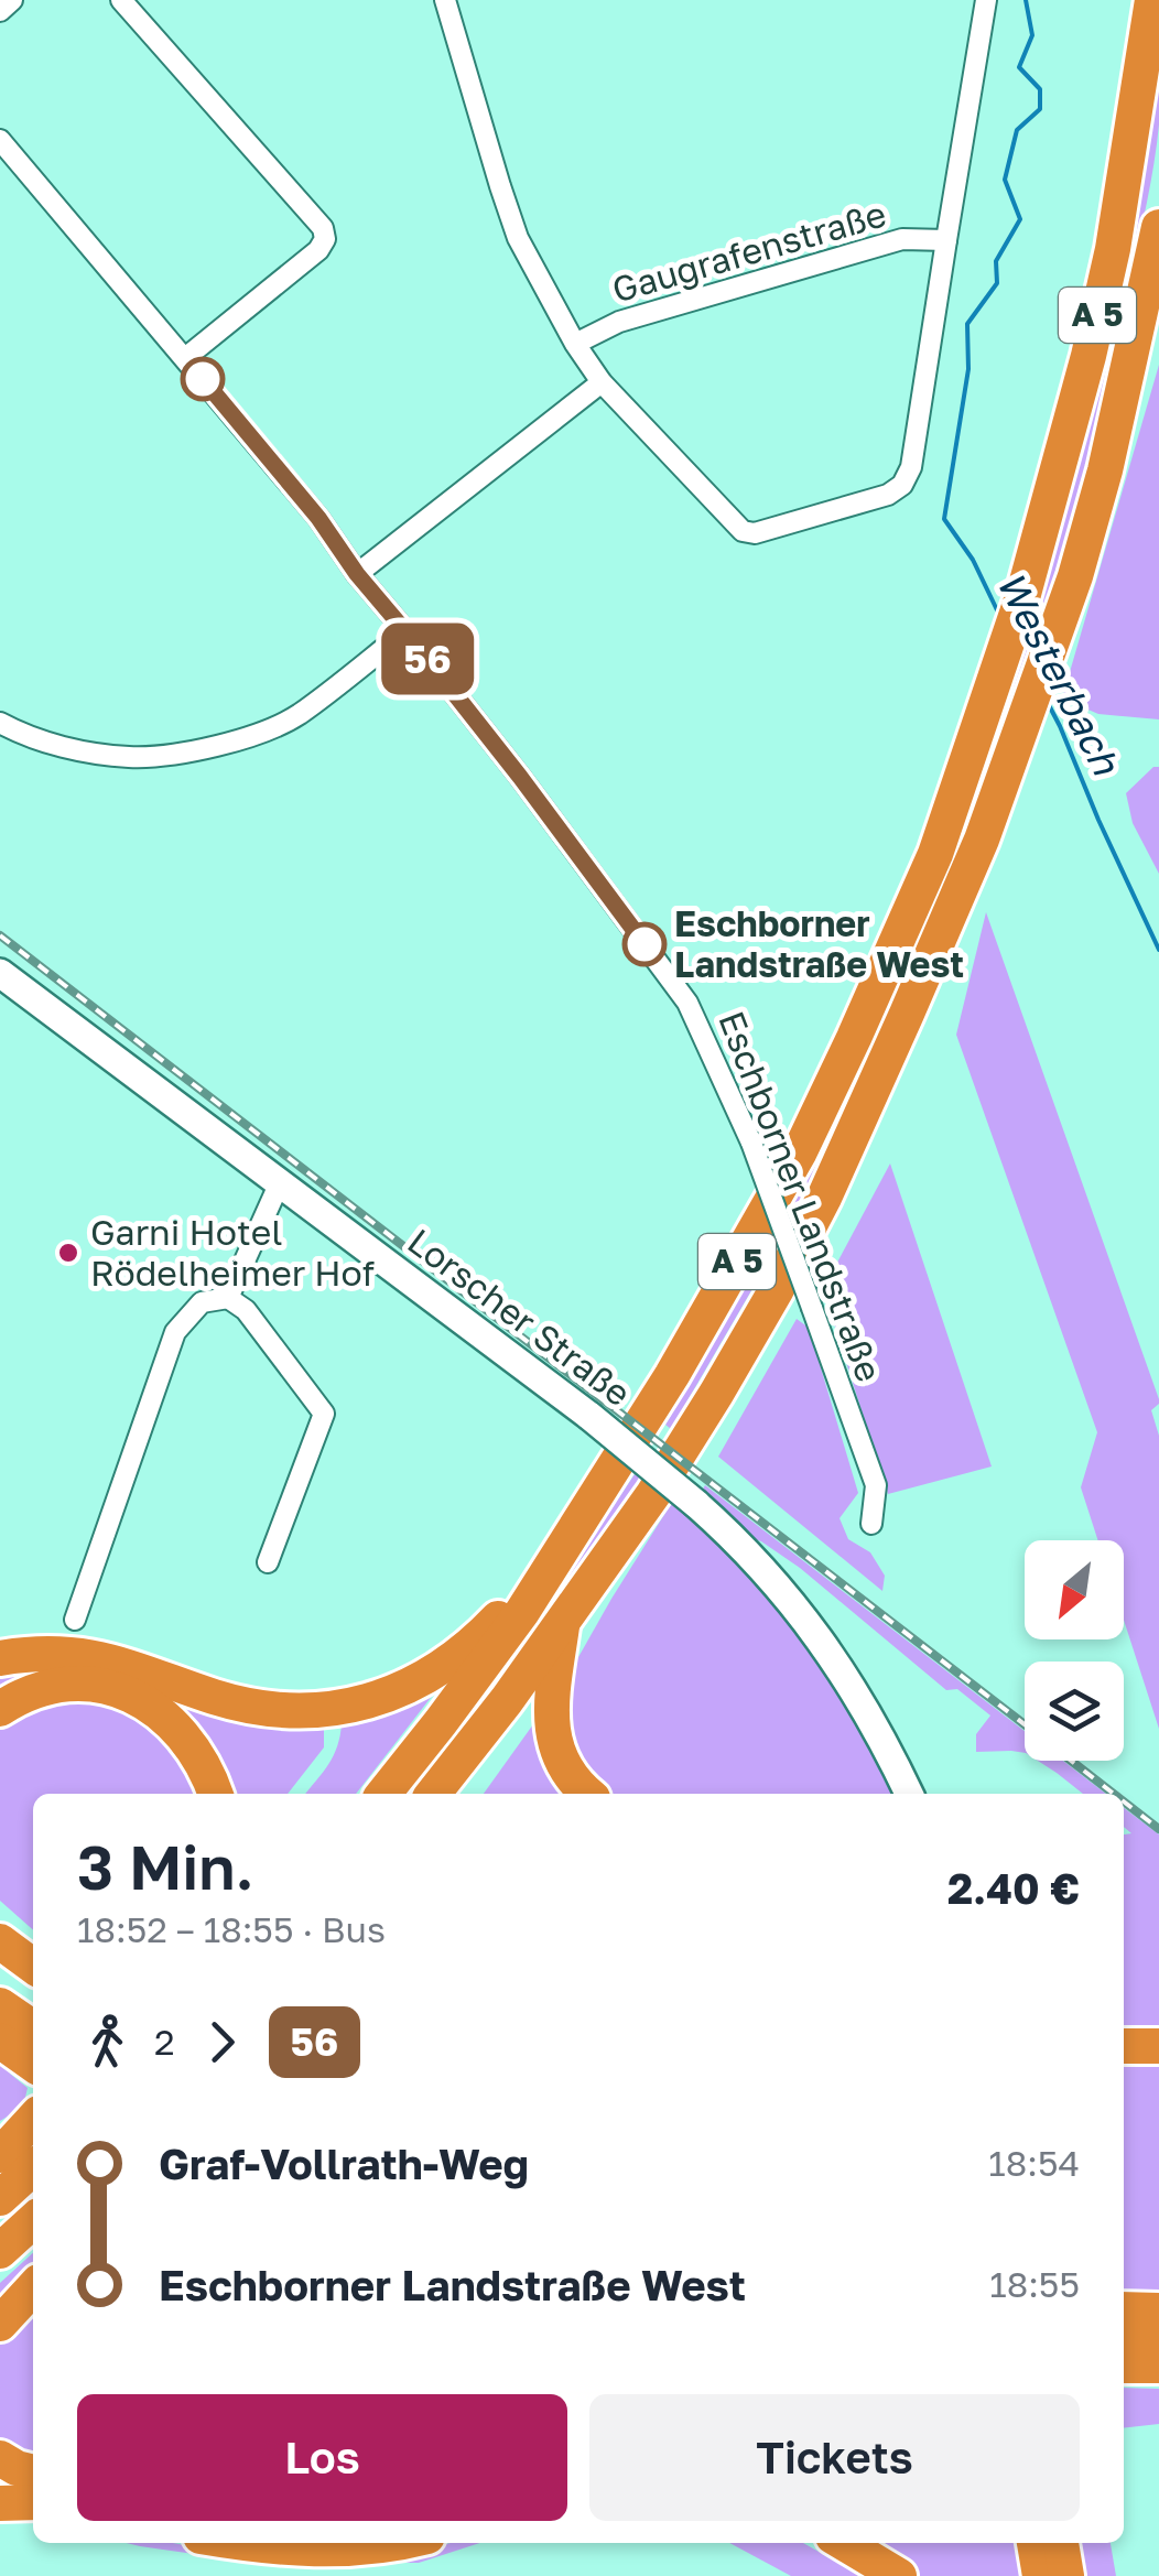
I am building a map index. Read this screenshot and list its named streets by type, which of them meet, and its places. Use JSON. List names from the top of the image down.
{
  "streets": {
    "highway": ["A 5"],
    "main road": ["Lorscher Straße"],
    "street": ["Gaugrafenstraße", "Eschborner Landstraße"]
  },
  "water": ["Westerbach"],
  "places": ["Eschborner Landstraße West", "Garni Hotel Rödelheimer Hof"],
  "lines": ["bus line 56"],
  "north": "bottom left",
  "page": {
    "on_map": "56",
    "heading": ["3 Min.", "18:52 – 18:55 · Bus", "2.40 €"],
    "legs": ["2", "56"],
    "list": [
      {
        "name": "Graf-Vollrath-Weg",
        "value": "18:54"
      },
      {
        "name": "Eschborner Landstraße West",
        "value": "18:55"
      }
    ],
    "buttons": ["Los", "Tickets"]
  }
}
